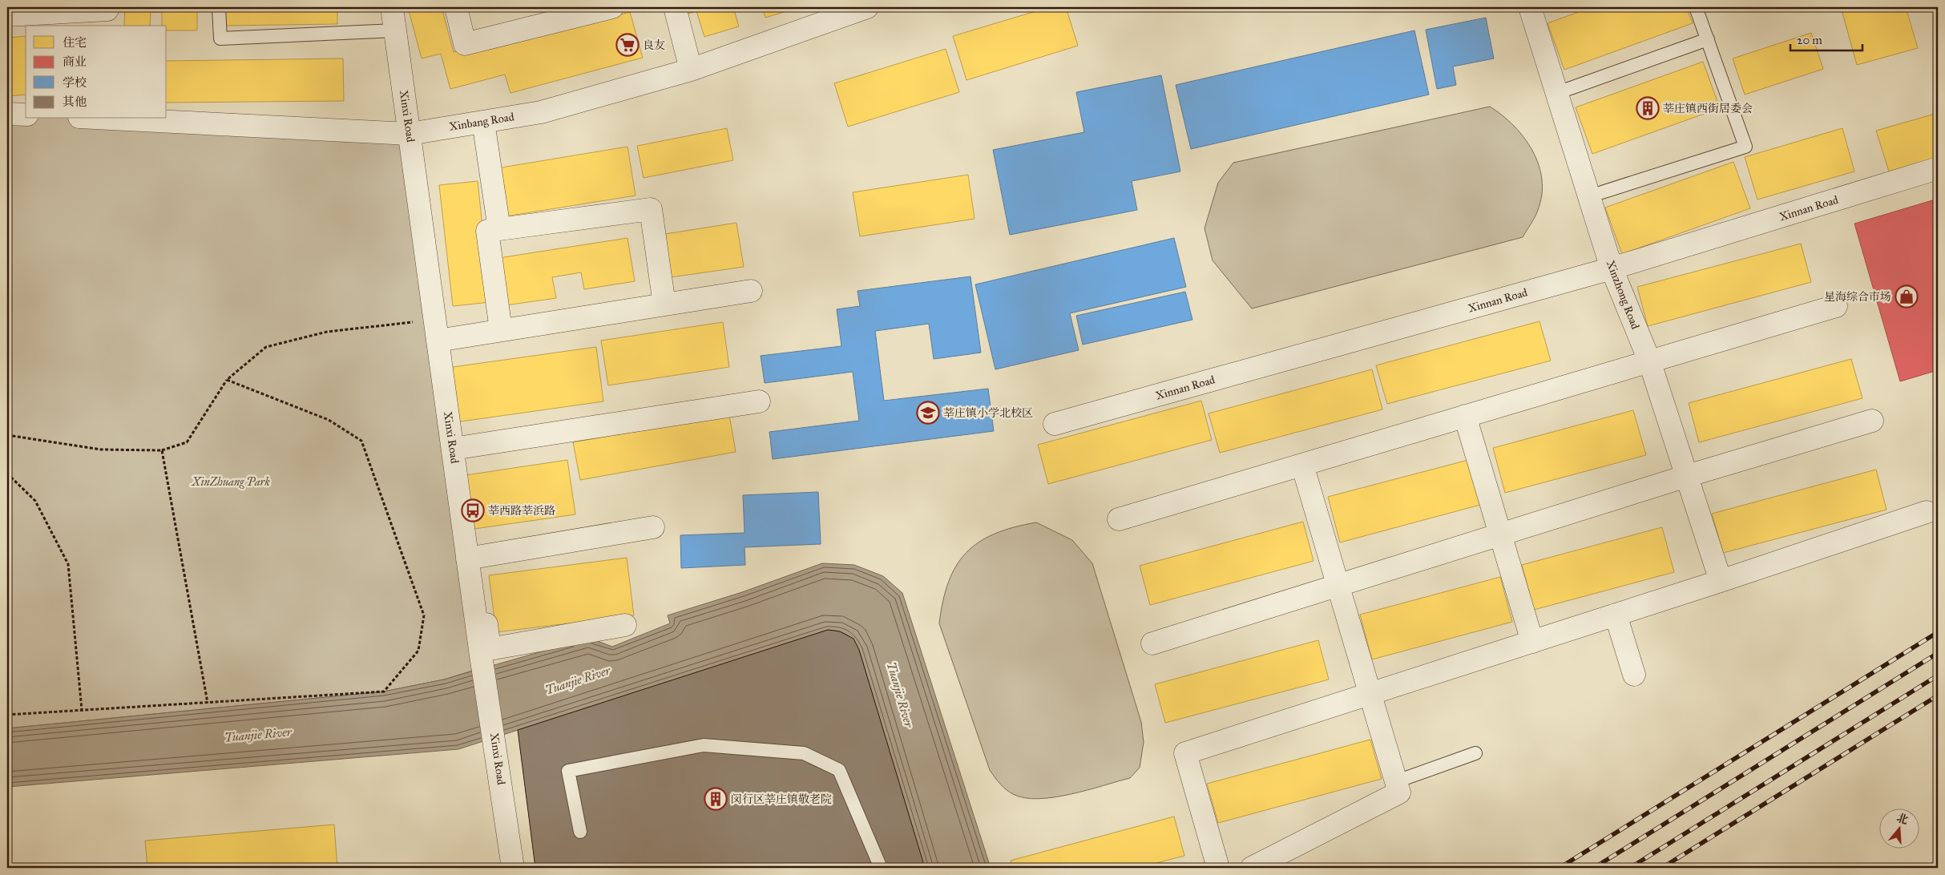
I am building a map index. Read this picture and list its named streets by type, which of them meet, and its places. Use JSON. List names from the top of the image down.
{
  "streets": {
    "street": [
      "Xinxi Road",
      "Xinbang Road",
      "Xinnan Road",
      "Xinzhong Road"
    ]
  },
  "crossings": [
    ["Xinxi Road", "Xinbang Road"],
    ["Xinnan Road", "Xinzhong Road"]
  ],
  "water": ["Tuanjie River"],
  "parks": ["XinZhuang Park"],
  "places": {
    "supermarket": ["良友"],
    "building": ["莘庄镇西街居委会", "闵行区莘庄镇敬老院"],
    "shop": ["星海综合市场"],
    "school or university": ["莘庄镇小学北校区"],
    "bus stop": ["莘西路莘浜路"]
  },
  "legend": [
    "住宅",
    "商业",
    "学校",
    "其他"
  ],
  "scale_bar": "20 m",
  "north": "top"
}
